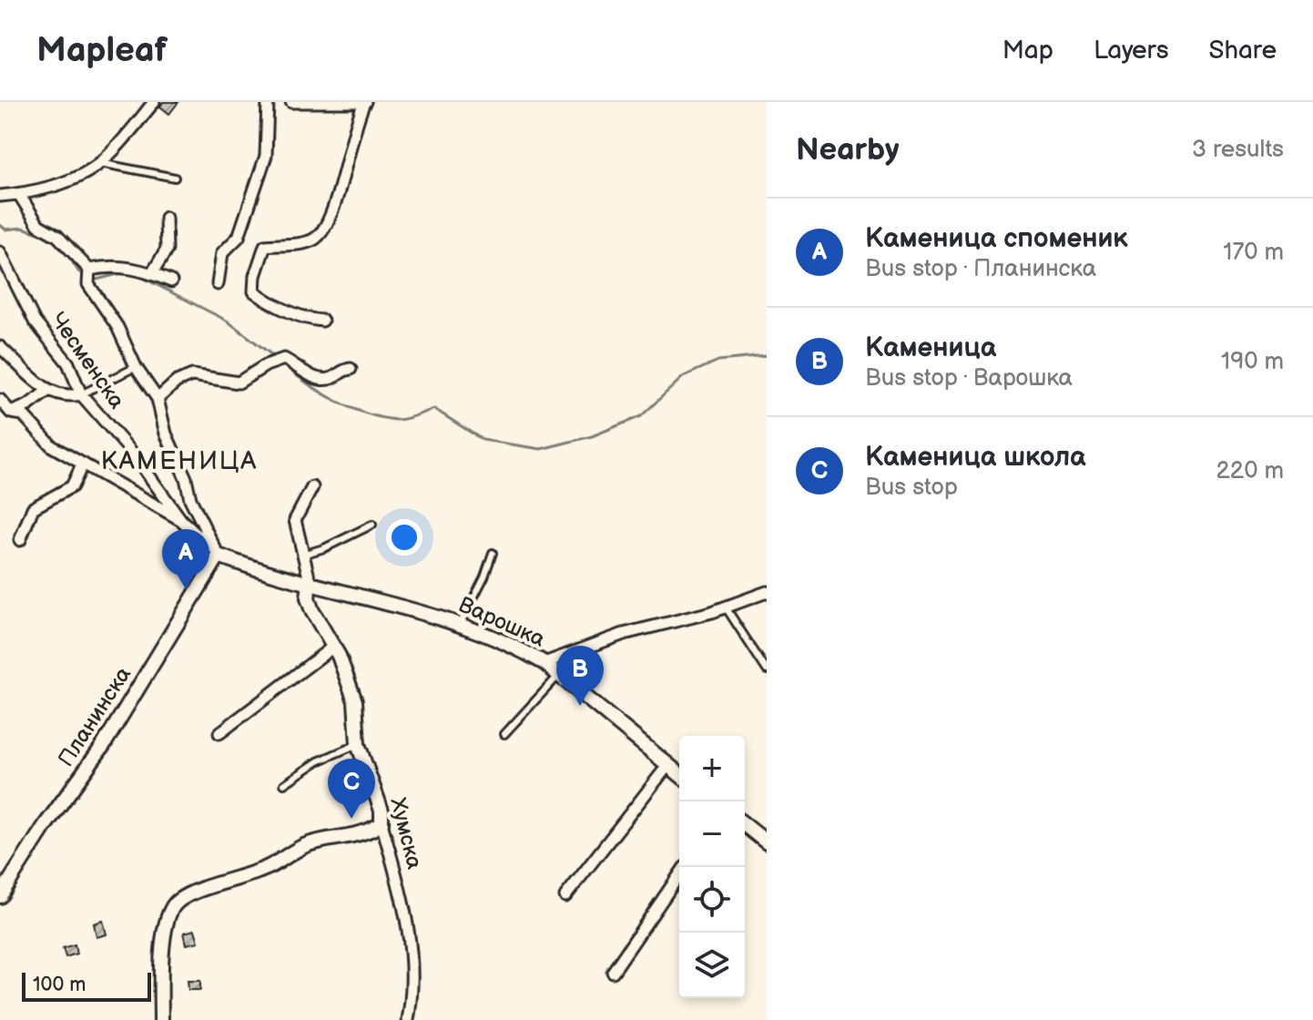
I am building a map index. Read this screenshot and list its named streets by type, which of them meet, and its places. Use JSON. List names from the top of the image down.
{
  "streets": {
    "street": [
      "Чесменска",
      "Варошка",
      "Планинска",
      "Хумска"
    ]
  },
  "crossings": [
    ["Варошка", "Планинска"],
    ["Варошка", "Хумска"]
  ],
  "districts": ["КАМЕНИЦА"],
  "scale_bar": "100 m",
  "page": {
    "header": "Mapleaf",
    "nav": ["Map", "Layers", "Share"],
    "heading": ["Nearby", "3 results"],
    "list": [
      {
        "mark": "A",
        "name": "Каменица споменик",
        "note": "Bus stop · Планинска",
        "value": "170 m"
      },
      {
        "mark": "B",
        "name": "Каменица",
        "note": "Bus stop · Варошка",
        "value": "190 m"
      },
      {
        "mark": "C",
        "name": "Каменица школа",
        "note": "Bus stop",
        "value": "220 m"
      }
    ],
    "pins": ["A", "B", "C"],
    "map_buttons": ["+", "−"],
    "scale": "100 m"
  }
}
